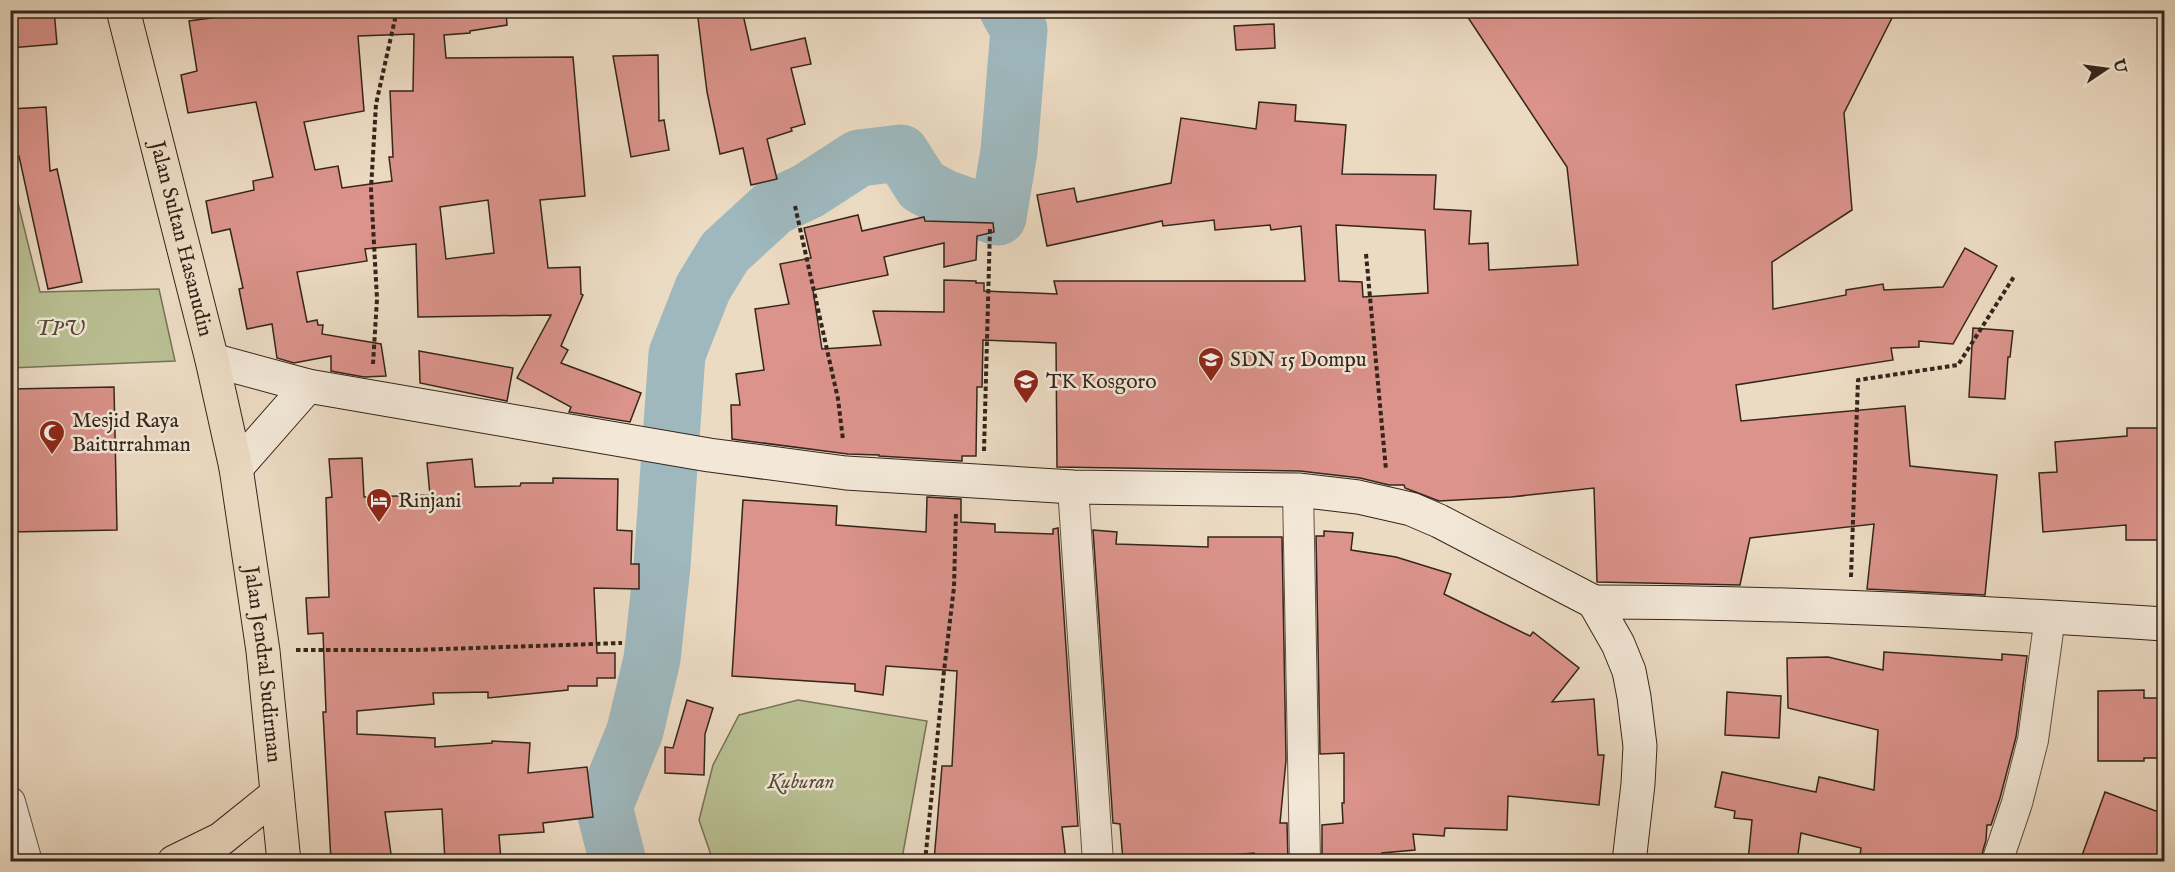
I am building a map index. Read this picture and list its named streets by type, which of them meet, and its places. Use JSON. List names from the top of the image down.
{
  "streets": {
    "main road": ["Jalan Sultan Hasanudin", "Jalan Jendral Sudirman"]
  },
  "crossings": [
    ["Jalan Sultan Hasanudin", "Jalan Jendral Sudirman"]
  ],
  "parks": ["TPU", "Kuburan"],
  "places": {
    "school or university": ["SDN 15 Dompu", "TK Kosgoro"],
    "mosque": ["Mesjid Raya Baiturrahman"],
    "hotel": ["Rinjani"]
  },
  "north": "right"
}
